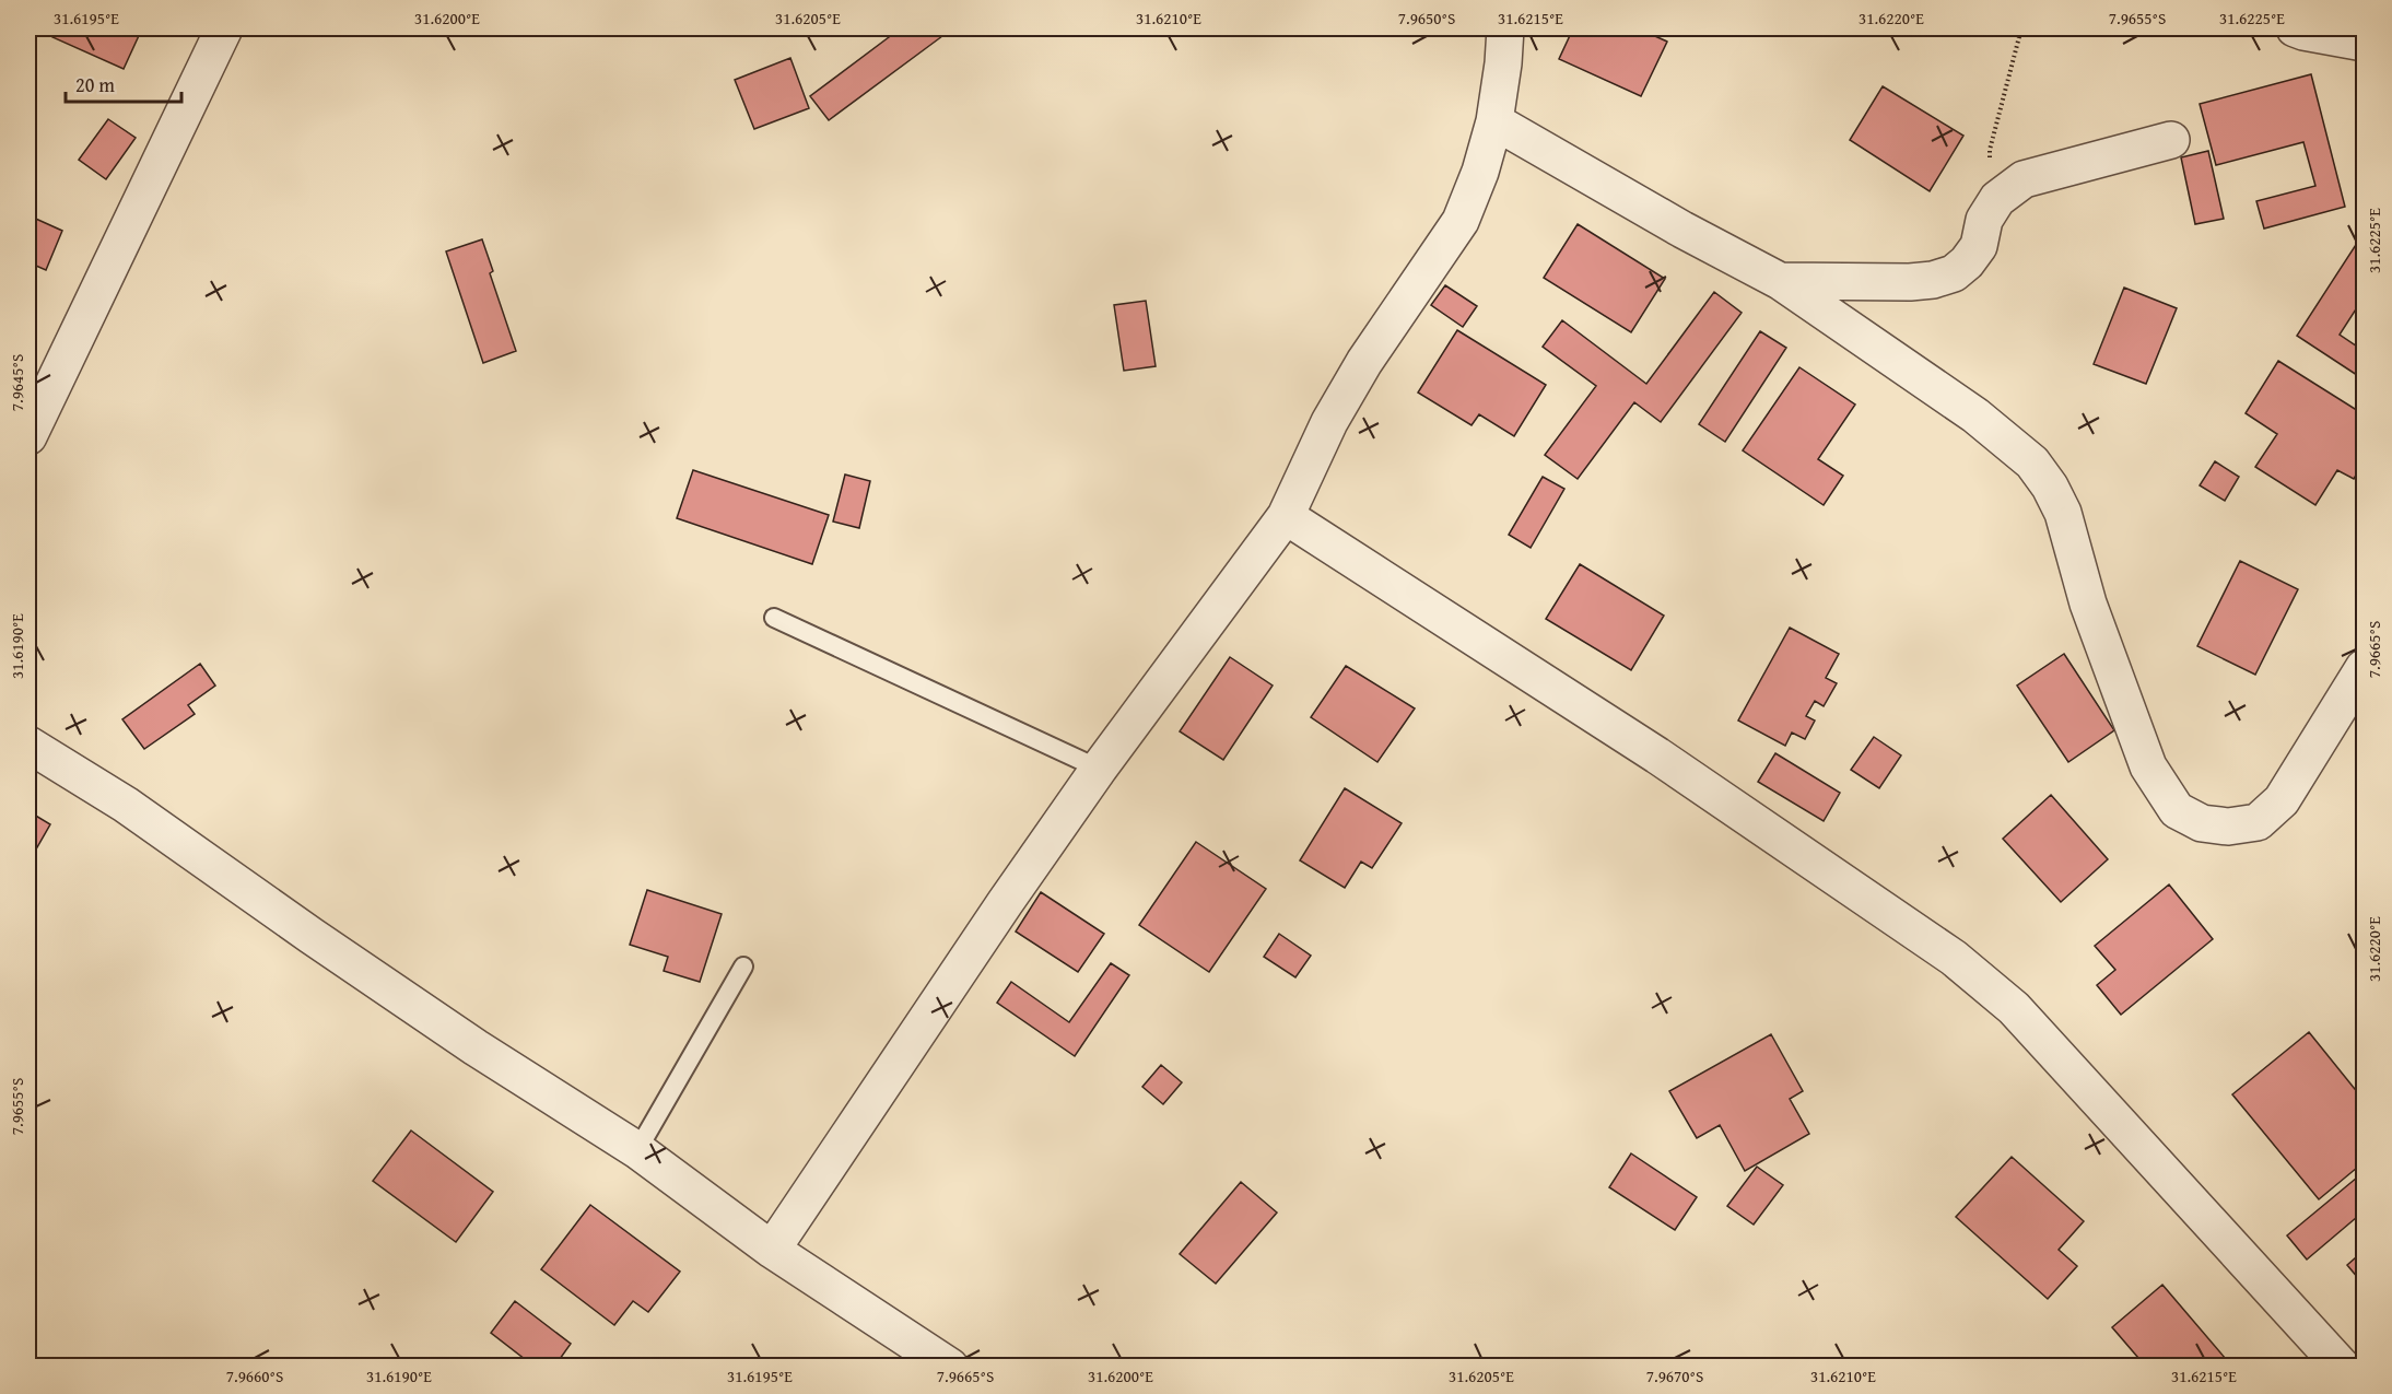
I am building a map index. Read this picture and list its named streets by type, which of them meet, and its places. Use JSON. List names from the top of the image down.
{
  "scale_bar": "20 m",
  "coordinates": [
    "31.6195°E",
    "31.6200°E",
    "31.6205°E",
    "31.6210°E",
    "7.9650°S",
    "31.6215°E",
    "31.6220°E",
    "7.9655°S",
    "31.6225°E",
    "7.9645°S",
    "31.6190°E",
    "7.9665°S",
    "7.9660°S",
    "7.9670°S"
  ]
}
